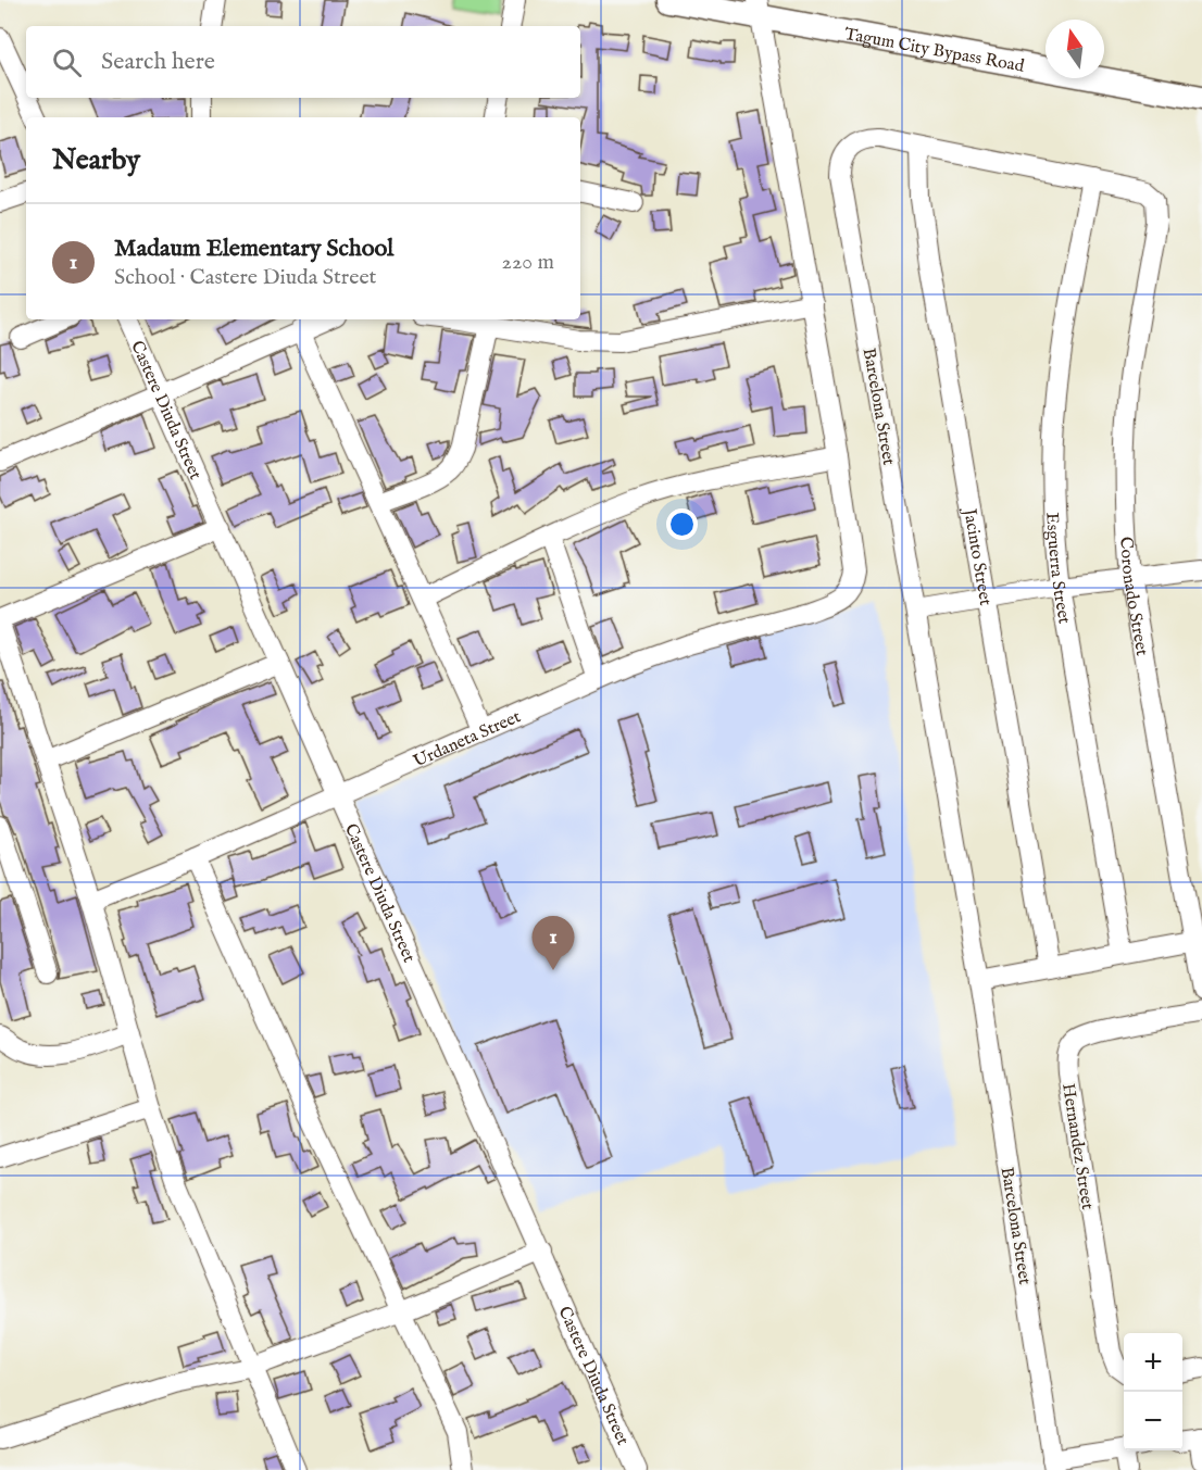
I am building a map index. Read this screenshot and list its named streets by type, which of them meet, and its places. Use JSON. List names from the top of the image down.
{
  "streets": {
    "main road": ["Tagum City Bypass Road"],
    "street": [
      "Barcelona Street",
      "Castere Diuda Street",
      "Jacinto Street",
      "Esguerra Street",
      "Coronado Street",
      "Urdaneta Street",
      "Hernandez Street"
    ]
  },
  "crossings": [
    ["Barcelona Street", "Jacinto Street"],
    ["Barcelona Street", "Esguerra Street"],
    ["Barcelona Street", "Coronado Street"],
    ["Castere Diuda Street", "Urdaneta Street"]
  ],
  "north": "top",
  "page": {
    "search": "Search here",
    "heading": "Nearby",
    "list": [
      {
        "mark": "1",
        "name": "Madaum Elementary School",
        "note": "School · Castere Diuda Street",
        "value": "220 m"
      }
    ],
    "pins": "1",
    "map_buttons": ["+", "−"]
  }
}
